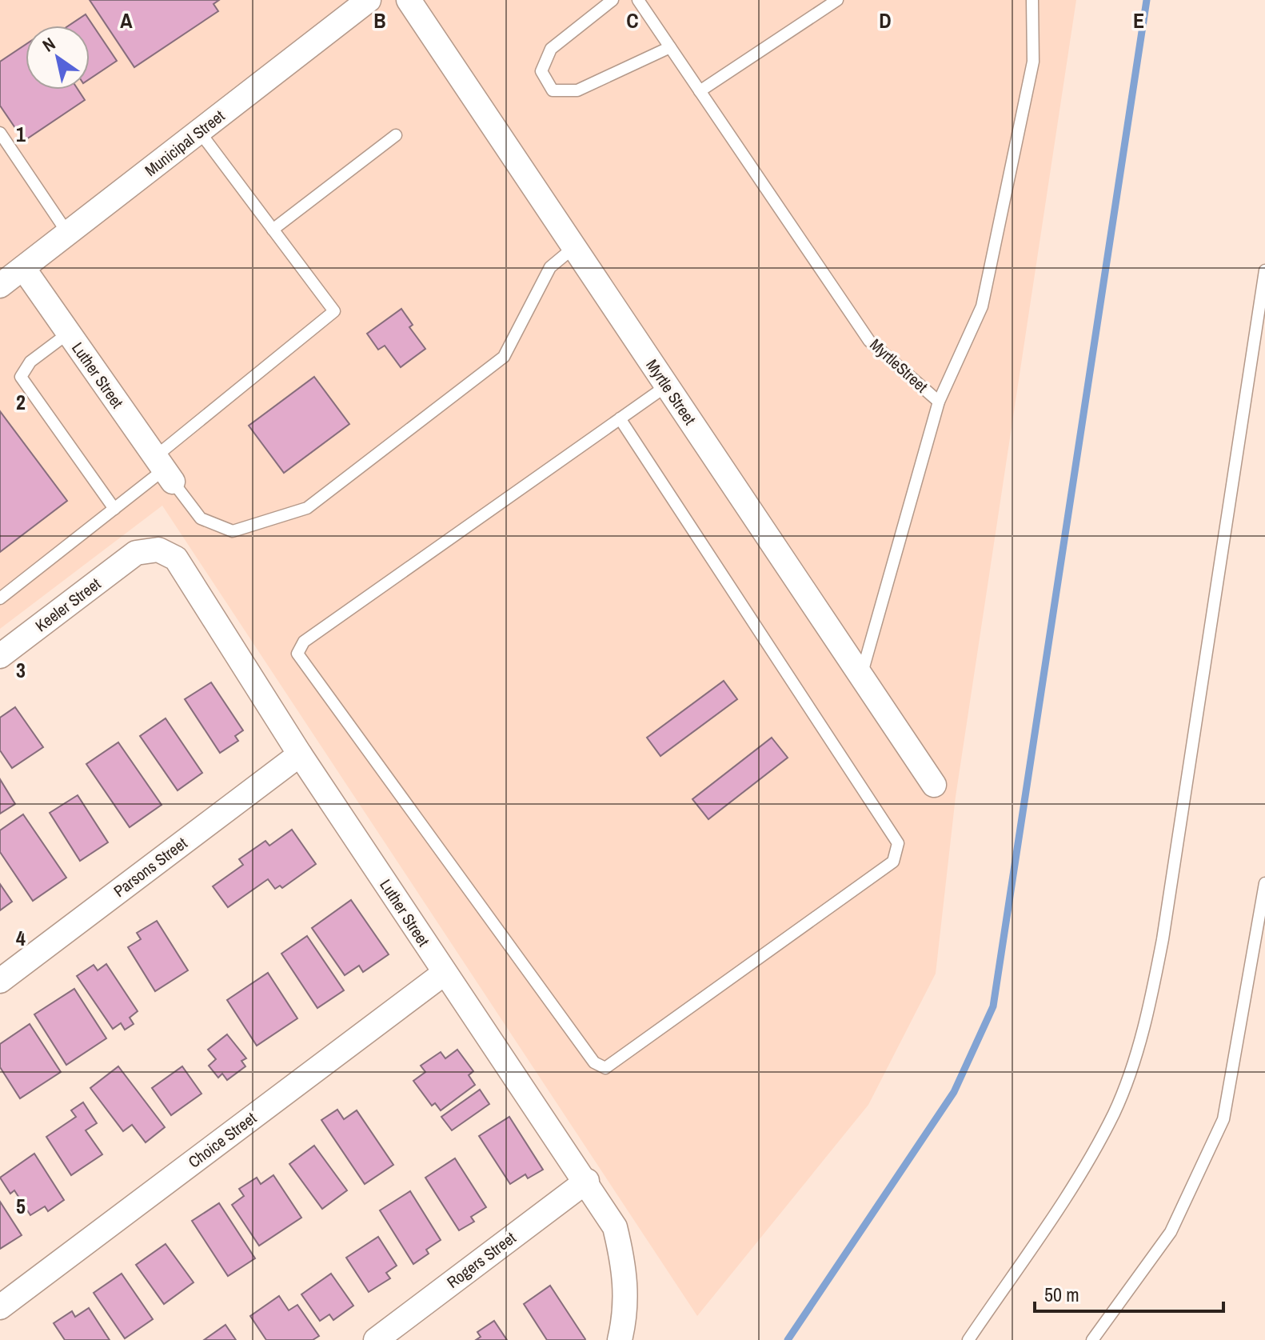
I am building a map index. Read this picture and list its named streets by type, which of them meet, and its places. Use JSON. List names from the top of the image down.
{
  "streets": {
    "street": [
      "Municipal Street",
      "Luther Street",
      "Myrtle Street",
      "Keeler Street",
      "Parsons Street",
      "Choice Street",
      "Rogers Street"
    ],
    "lane": ["MyrtleStreet"]
  },
  "crossings": [
    ["Municipal Street", "Luther Street"],
    ["MyrtleStreet", "Myrtle Street"],
    ["Luther Street", "Keeler Street"],
    ["Luther Street", "Parsons Street"],
    ["Luther Street", "Choice Street"],
    ["Luther Street", "Rogers Street"]
  ],
  "scale_bar": "50 m",
  "north": "top left",
  "grid": {
    "columns": [
      "A",
      "B",
      "C",
      "D",
      "E"
    ],
    "rows": [
      "1",
      "2",
      "3",
      "4",
      "5"
    ]
  }
}
